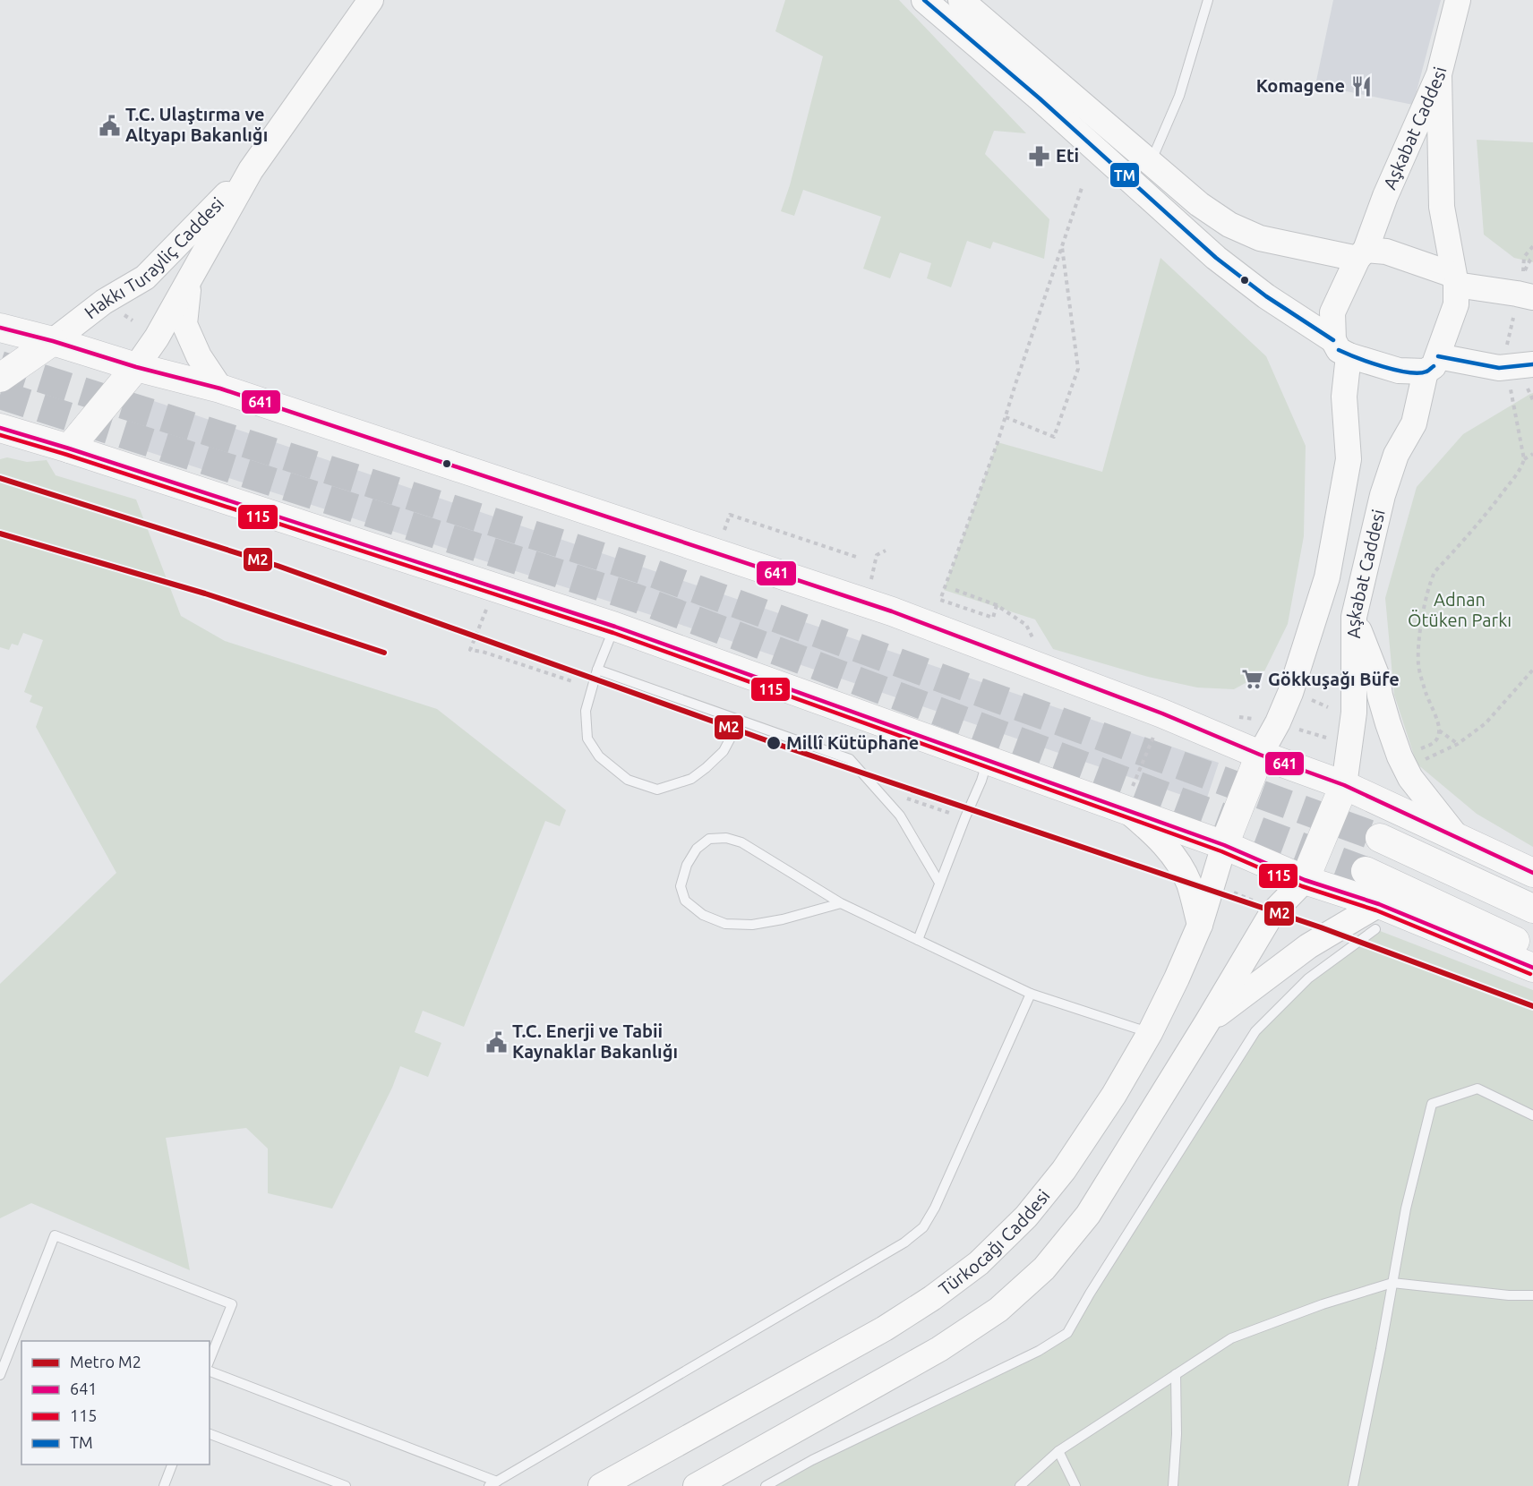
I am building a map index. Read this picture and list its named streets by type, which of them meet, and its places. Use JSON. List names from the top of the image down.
{
  "streets": {
    "main road": ["Aşkabat Caddesi", "Hakkı Turayliç Caddesi", "Türkocağı Caddesi"]
  },
  "parks": ["Adnan Ötüken Parkı"],
  "places": {
    "restaurant": ["Komagene"],
    "public building": ["T.C. Ulaştırma ve Altyapı Bakanlığı", "T.C. Enerji ve Tabii Kaynaklar Bakanlığı"],
    "pharmacy": ["Eti"],
    "supermarket": ["Gökkuşağı Büfe"],
    "other": ["Millî Kütüphane"]
  },
  "lines": [
    "transit line TM",
    "transit line 641",
    "transit line 115",
    "metro line M2"
  ],
  "legend": [
    "Metro M2",
    "641",
    "115",
    "TM"
  ]
}
